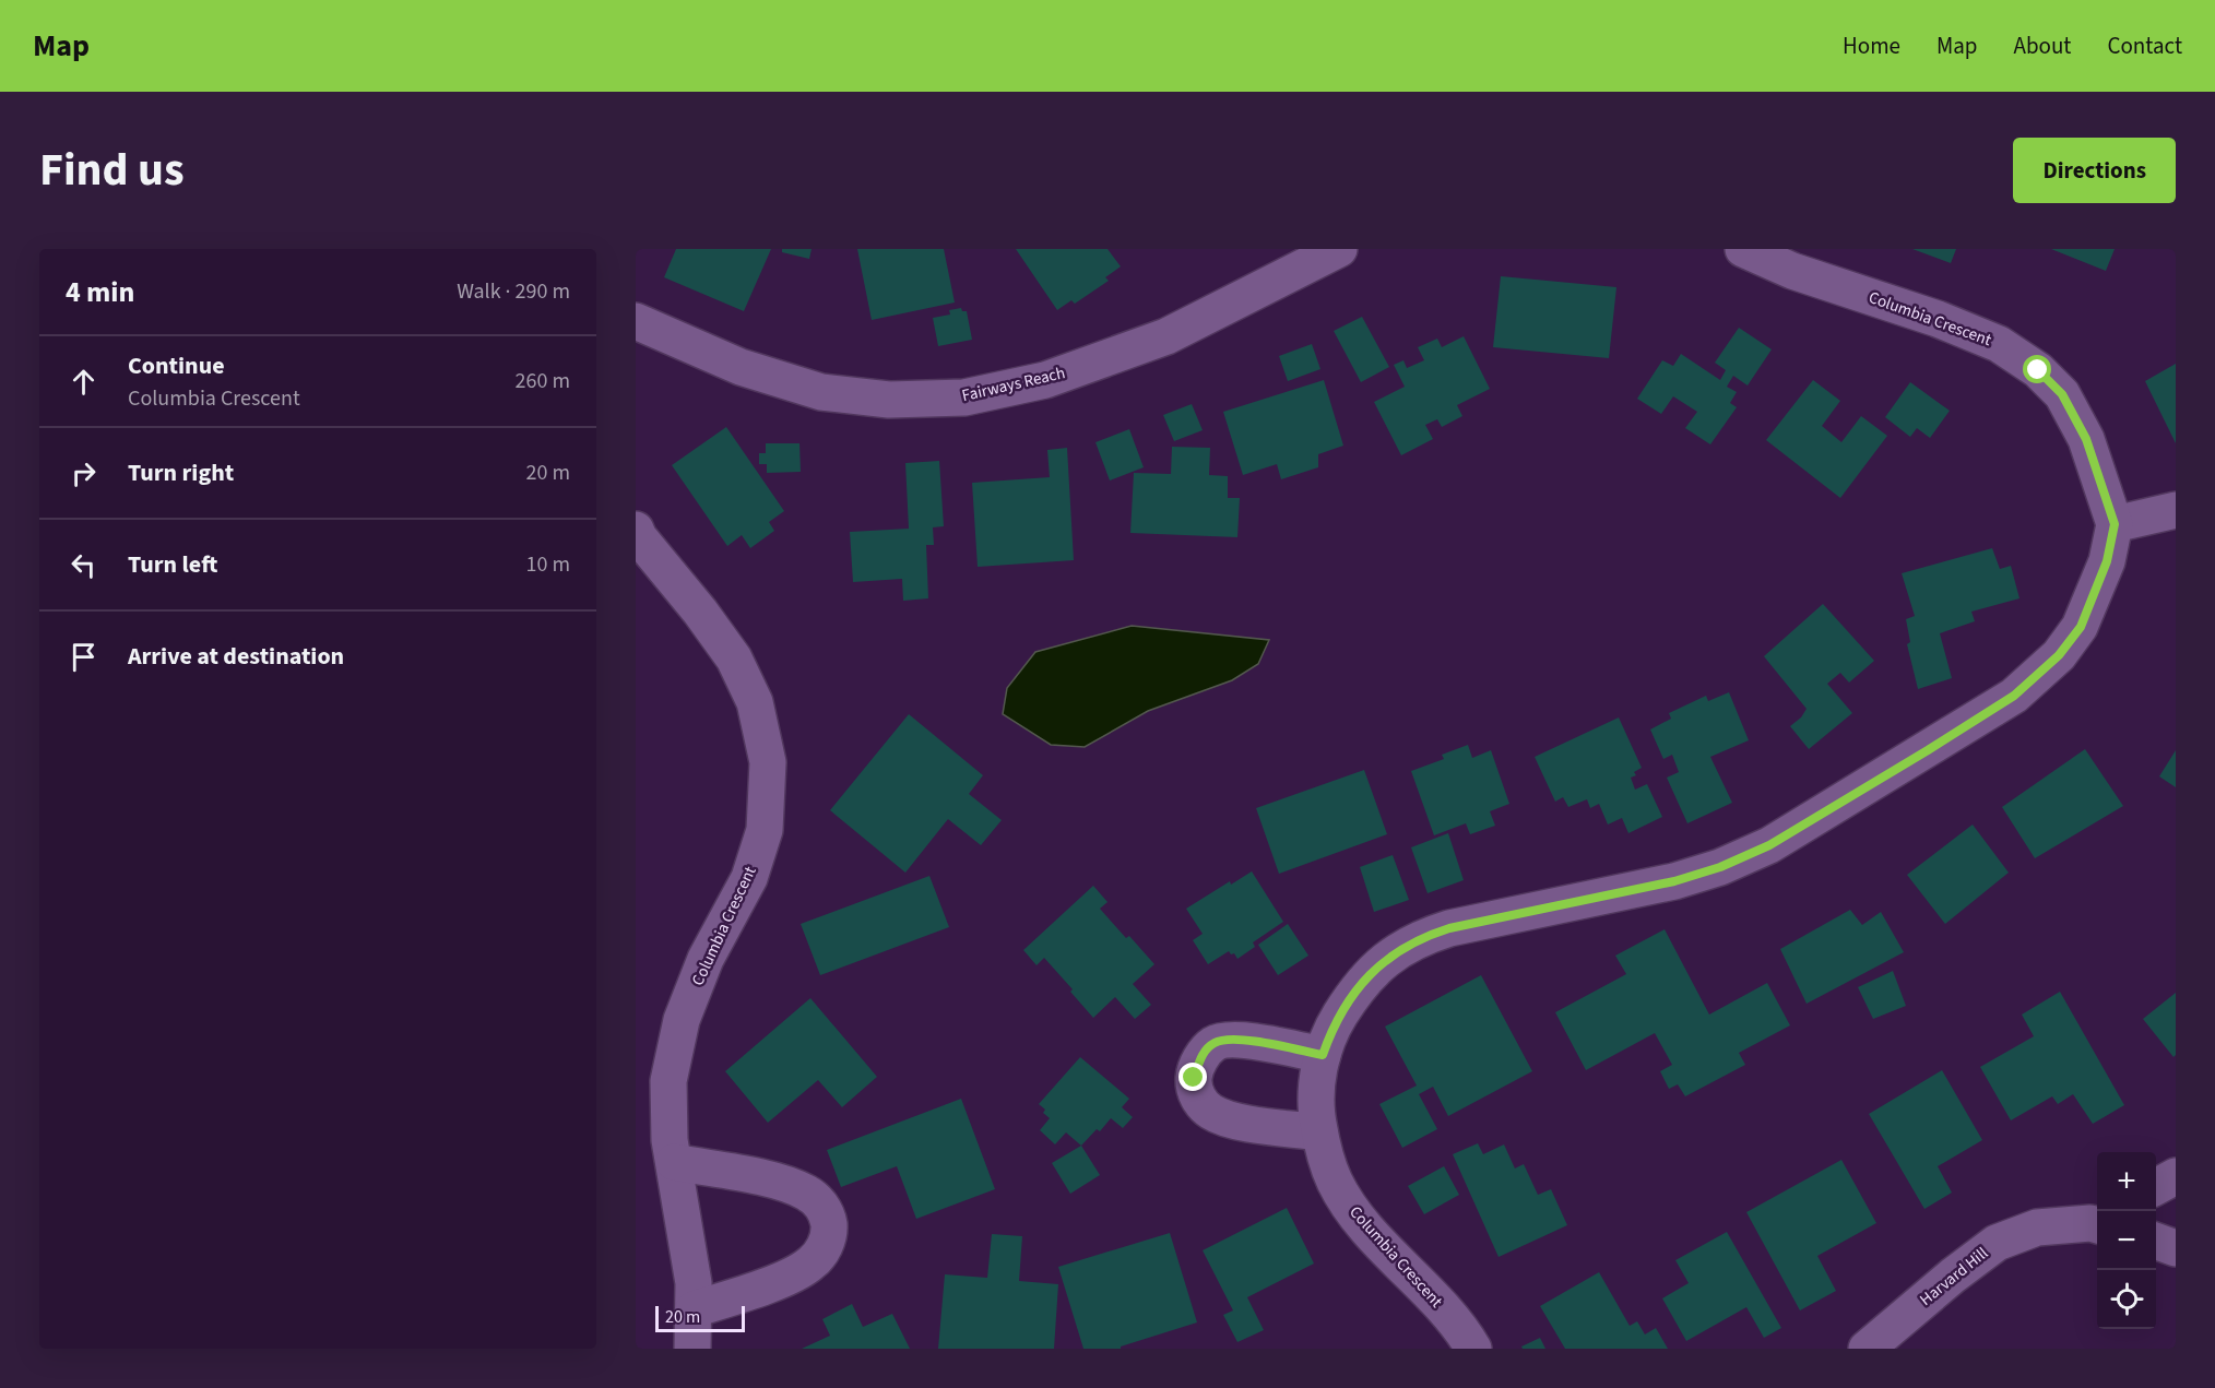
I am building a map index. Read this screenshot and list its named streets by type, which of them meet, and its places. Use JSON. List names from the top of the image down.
{
  "streets": {
    "street": ["Columbia Crescent", "Fairways Reach", "Harvard Hill"]
  },
  "scale_bar": "20 m",
  "page": {
    "header": "Map",
    "nav": [
      "Home",
      "Map",
      "About",
      "Contact"
    ],
    "title": "Find us",
    "buttons": "Directions",
    "heading": ["4 min", "Walk · 290 m"],
    "list": [
      ["Continue", "Columbia Crescent", "260 m"],
      ["Turn right", "20 m"],
      ["Turn left", "10 m"],
      "Arrive at destination"
    ],
    "map_buttons": ["+", "−"],
    "scale": "20 m"
  }
}
